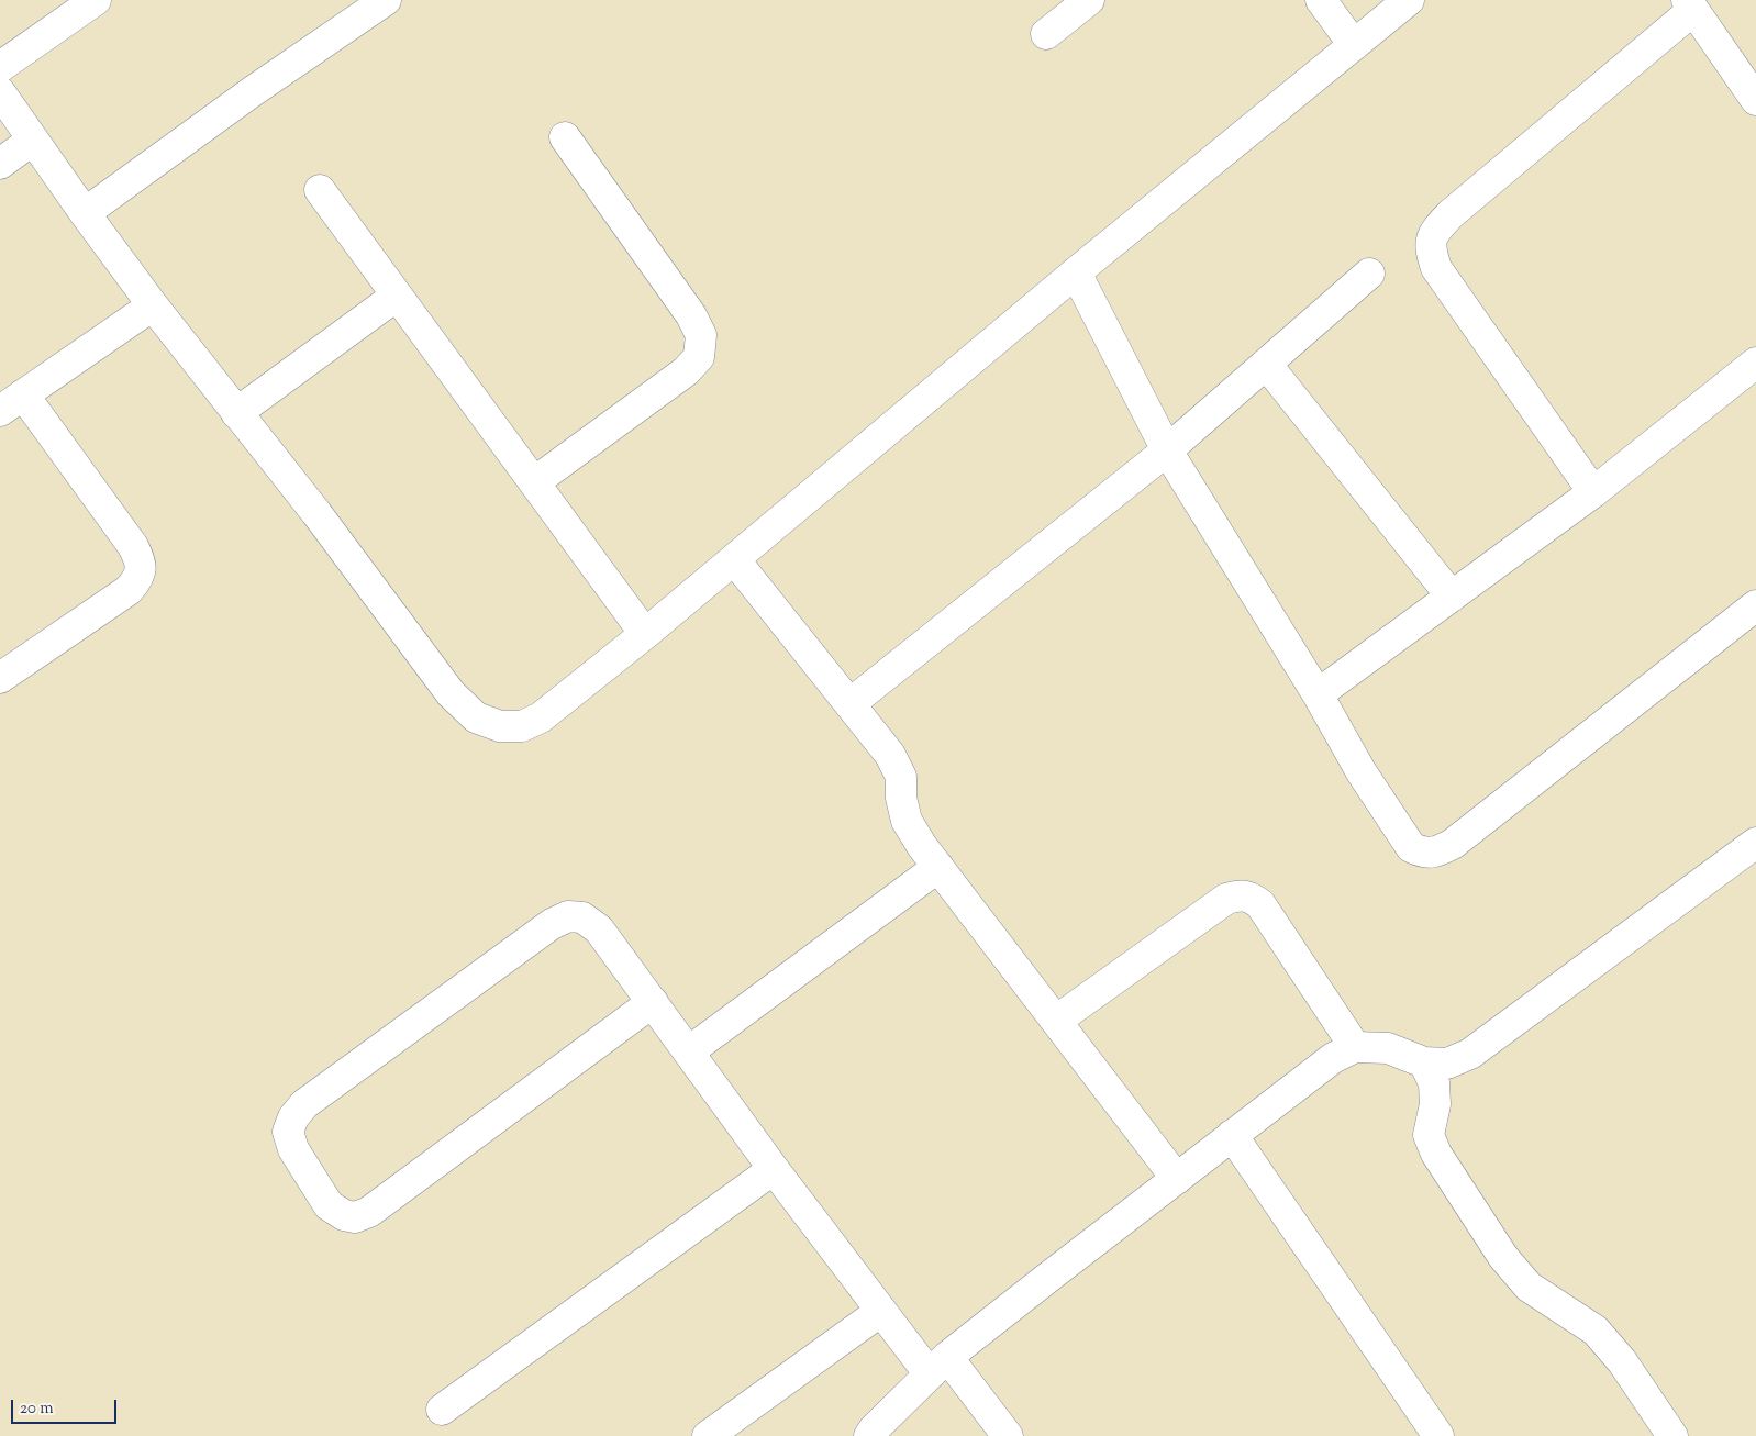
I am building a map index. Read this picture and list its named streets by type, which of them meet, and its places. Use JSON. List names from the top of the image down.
{
  "scale_bar": "20 m"
}
